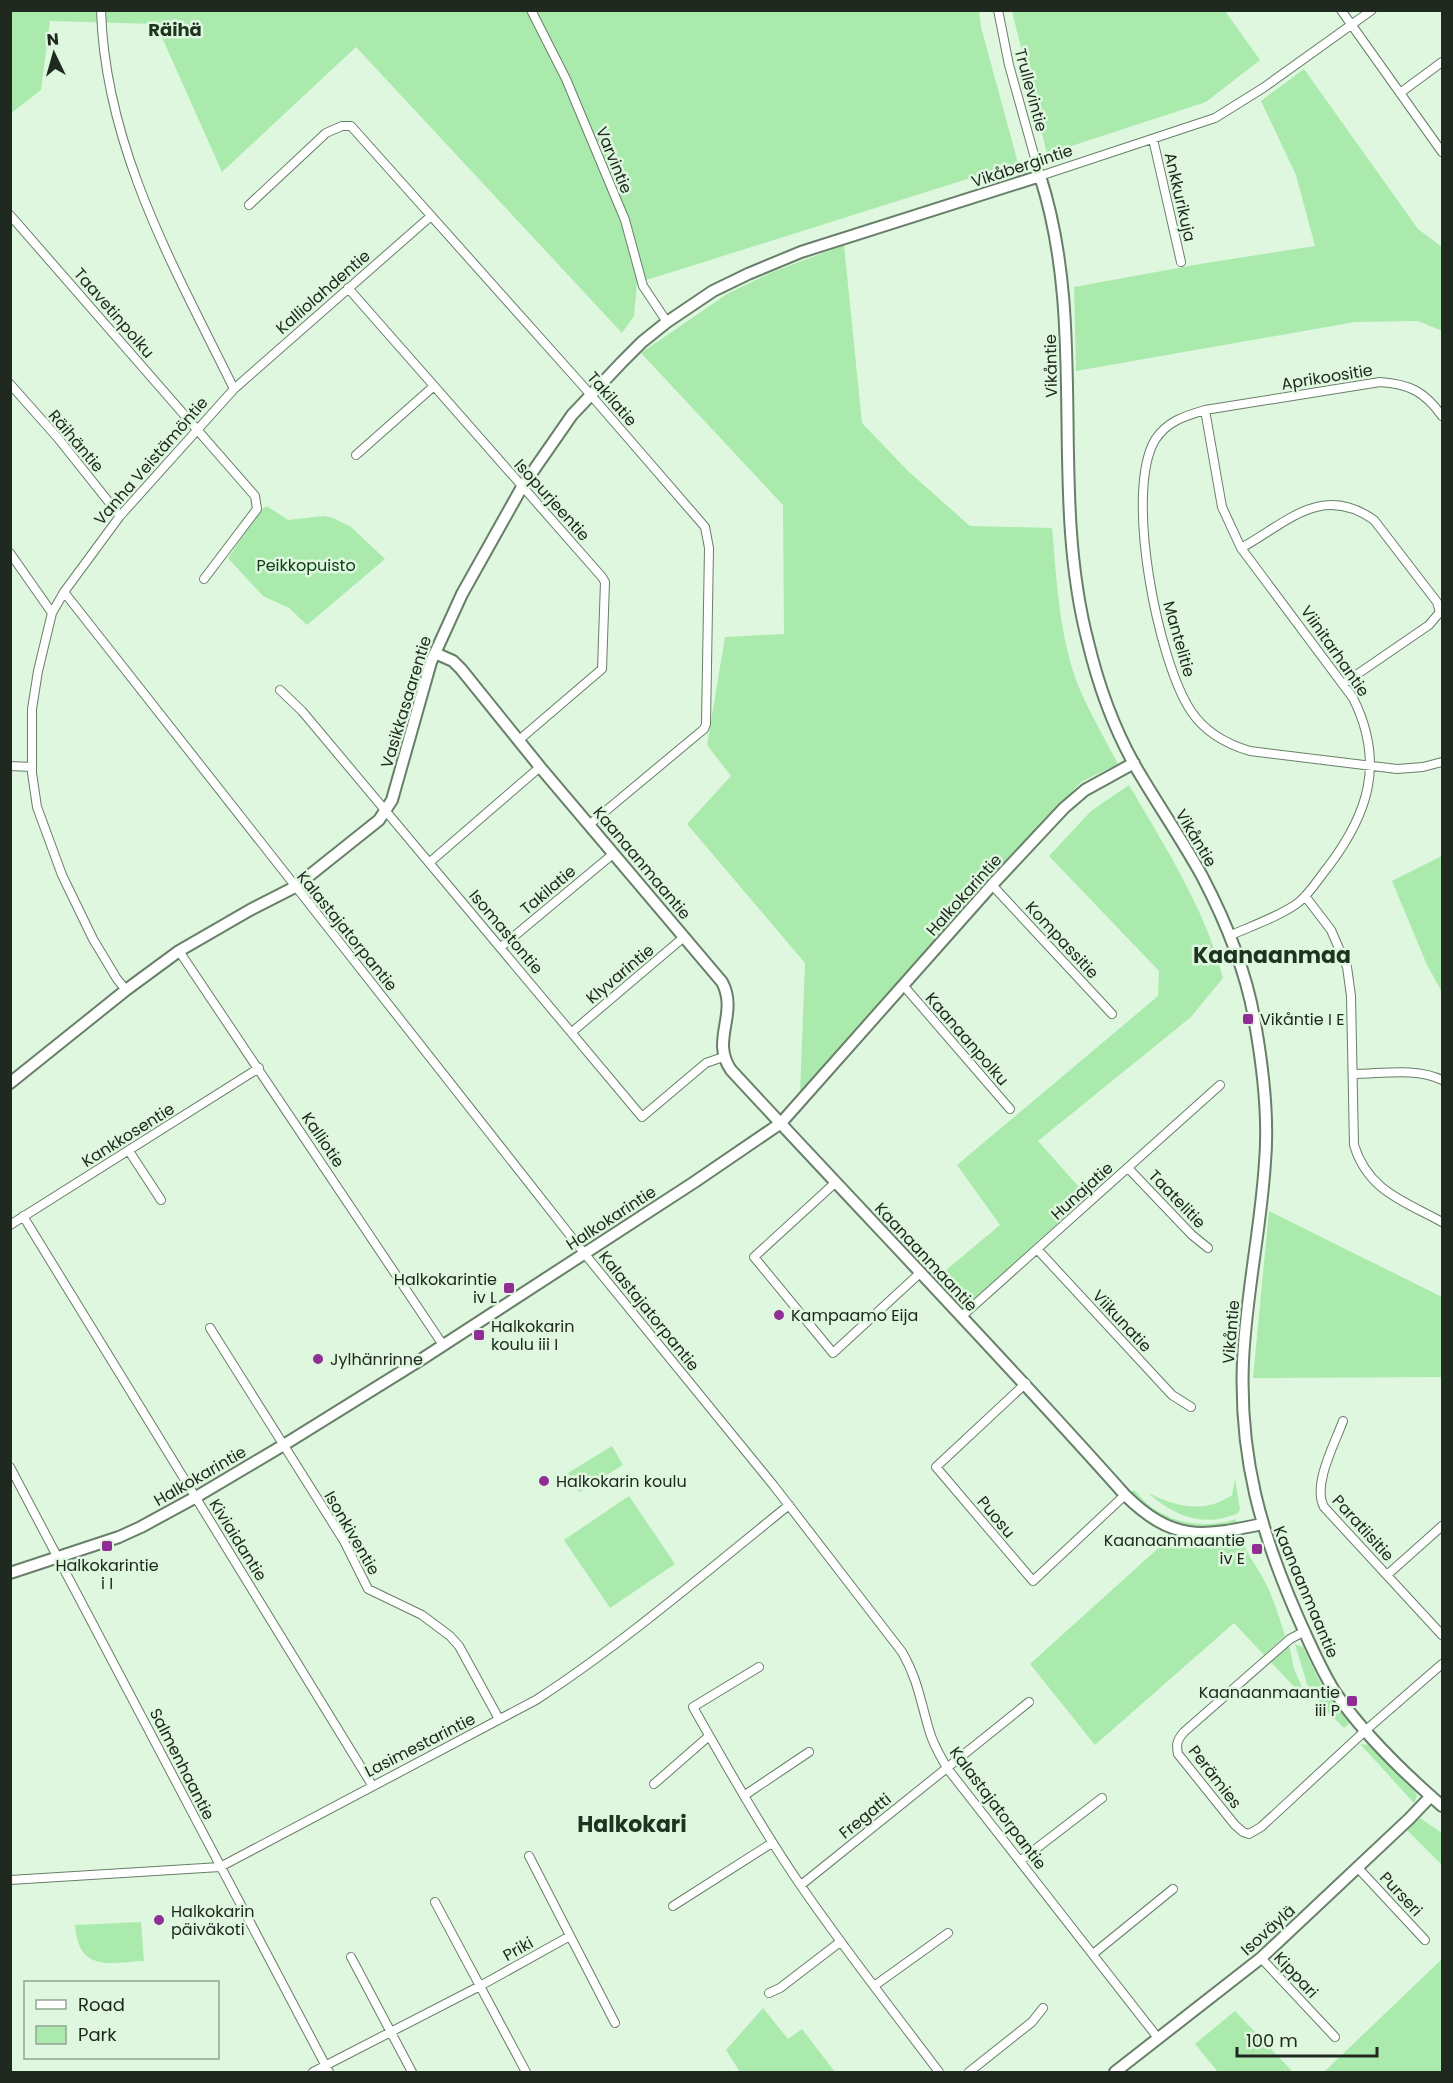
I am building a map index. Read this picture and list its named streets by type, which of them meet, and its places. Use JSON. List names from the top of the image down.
{
  "streets": {
    "street": [
      "Trullevintie",
      "Varvintie",
      "Vikåbergintie",
      "Ankkurikuja",
      "Kalliolahdentie",
      "Taavetinpolku",
      "Vikåntie",
      "Aprikoositie",
      "Takilatie",
      "Räihäntie",
      "Vanha Veistämöntie",
      "Isopurjeentie",
      "Mantelitie",
      "Viinitarhantie",
      "Vasikkasaarentie",
      "Kaanaanmaantie",
      "Halkokarintie",
      "Kalastajatorpantie",
      "Isomastontie",
      "Kompassitie",
      "Klyvarintie",
      "Kaanaanpolku",
      "Kankkosentie",
      "Kalliotie",
      "Hunajatie",
      "Taatelitie",
      "Viikunatie",
      "Puosu",
      "Paratiisitie",
      "Isonkiventie",
      "Kiviaidantie",
      "Lasimestarintie",
      "Salmenhaantie",
      "Perämies",
      "Fregatti",
      "Purseri",
      "Isoväylä",
      "Priki",
      "Kippari"
    ]
  },
  "crossings": [
    ["Trullevintie", "Vikåbergintie"],
    ["Trullevintie", "Vikåntie"],
    ["Varvintie", "Vikåbergintie"],
    ["Varvintie", "Vasikkasaarentie"],
    ["Vikåbergintie", "Ankkurikuja"],
    ["Vikåbergintie", "Vikåntie"],
    ["Vikåbergintie", "Vasikkasaarentie"],
    ["Kalliolahdentie", "Takilatie"],
    ["Kalliolahdentie", "Vanha Veistämöntie"],
    ["Kalliolahdentie", "Isopurjeentie"],
    ["Taavetinpolku", "Vanha Veistämöntie"],
    ["Vikåntie", "Viinitarhantie"],
    ["Vikåntie", "Kaanaanmaantie"],
    ["Vikåntie", "Halkokarintie"],
    ["Aprikoositie", "Mantelitie"],
    ["Aprikoositie", "Viinitarhantie"],
    ["Takilatie", "Vasikkasaarentie"],
    ["Takilatie", "Kaanaanmaantie"],
    ["Takilatie", "Isomastontie"],
    ["Räihäntie", "Vanha Veistämöntie"],
    ["Vanha Veistämöntie", "Vasikkasaarentie"],
    ["Vanha Veistämöntie", "Kalastajatorpantie"],
    ["Isopurjeentie", "Vasikkasaarentie"],
    ["Isopurjeentie", "Kaanaanmaantie"],
    ["Mantelitie", "Viinitarhantie"],
    ["Vasikkasaarentie", "Kaanaanmaantie"],
    ["Vasikkasaarentie", "Kalastajatorpantie"],
    ["Vasikkasaarentie", "Isomastontie"],
    ["Vasikkasaarentie", "Kalliotie"],
    ["Kaanaanmaantie", "Halkokarintie"],
    ["Kaanaanmaantie", "Isomastontie"],
    ["Kaanaanmaantie", "Klyvarintie"],
    ["Kaanaanmaantie", "Hunajatie"],
    ["Kaanaanmaantie", "Puosu"],
    ["Kaanaanmaantie", "Perämies"],
    ["Kaanaanmaantie", "Isoväylä"],
    ["Halkokarintie", "Kalastajatorpantie"],
    ["Halkokarintie", "Kompassitie"],
    ["Halkokarintie", "Kaanaanpolku"],
    ["Halkokarintie", "Kalliotie"],
    ["Halkokarintie", "Isonkiventie"],
    ["Halkokarintie", "Kiviaidantie"],
    ["Halkokarintie", "Salmenhaantie"],
    ["Kalastajatorpantie", "Lasimestarintie"],
    ["Kalastajatorpantie", "Fregatti"],
    ["Kalastajatorpantie", "Isoväylä"],
    ["Isomastontie", "Klyvarintie"],
    ["Kankkosentie", "Kalliotie"],
    ["Kankkosentie", "Kiviaidantie"],
    ["Hunajatie", "Taatelitie"],
    ["Hunajatie", "Viikunatie"],
    ["Isonkiventie", "Lasimestarintie"],
    ["Kiviaidantie", "Lasimestarintie"],
    ["Lasimestarintie", "Salmenhaantie"],
    ["Salmenhaantie", "Priki"],
    ["Purseri", "Isoväylä"],
    ["Isoväylä", "Kippari"]
  ],
  "districts": ["Räihä", "Kaanaanmaa", "Halkokari"],
  "parks": ["Peikkopuisto"],
  "places": {
    "transit": [
      "Vikåntie I E",
      "Halkokarintie iv L",
      "Halkokarin koulu iii I",
      "Halkokarintie i I",
      "Kaanaanmaantie iv E",
      "Kaanaanmaantie iii P"
    ],
    "other": [
      "Kampaamo Eija",
      "Jylhänrinne",
      "Halkokarin koulu",
      "Halkokarin päiväkoti"
    ]
  },
  "legend": ["Road", "Park"],
  "scale_bar": "100 m",
  "north": "top"
}
